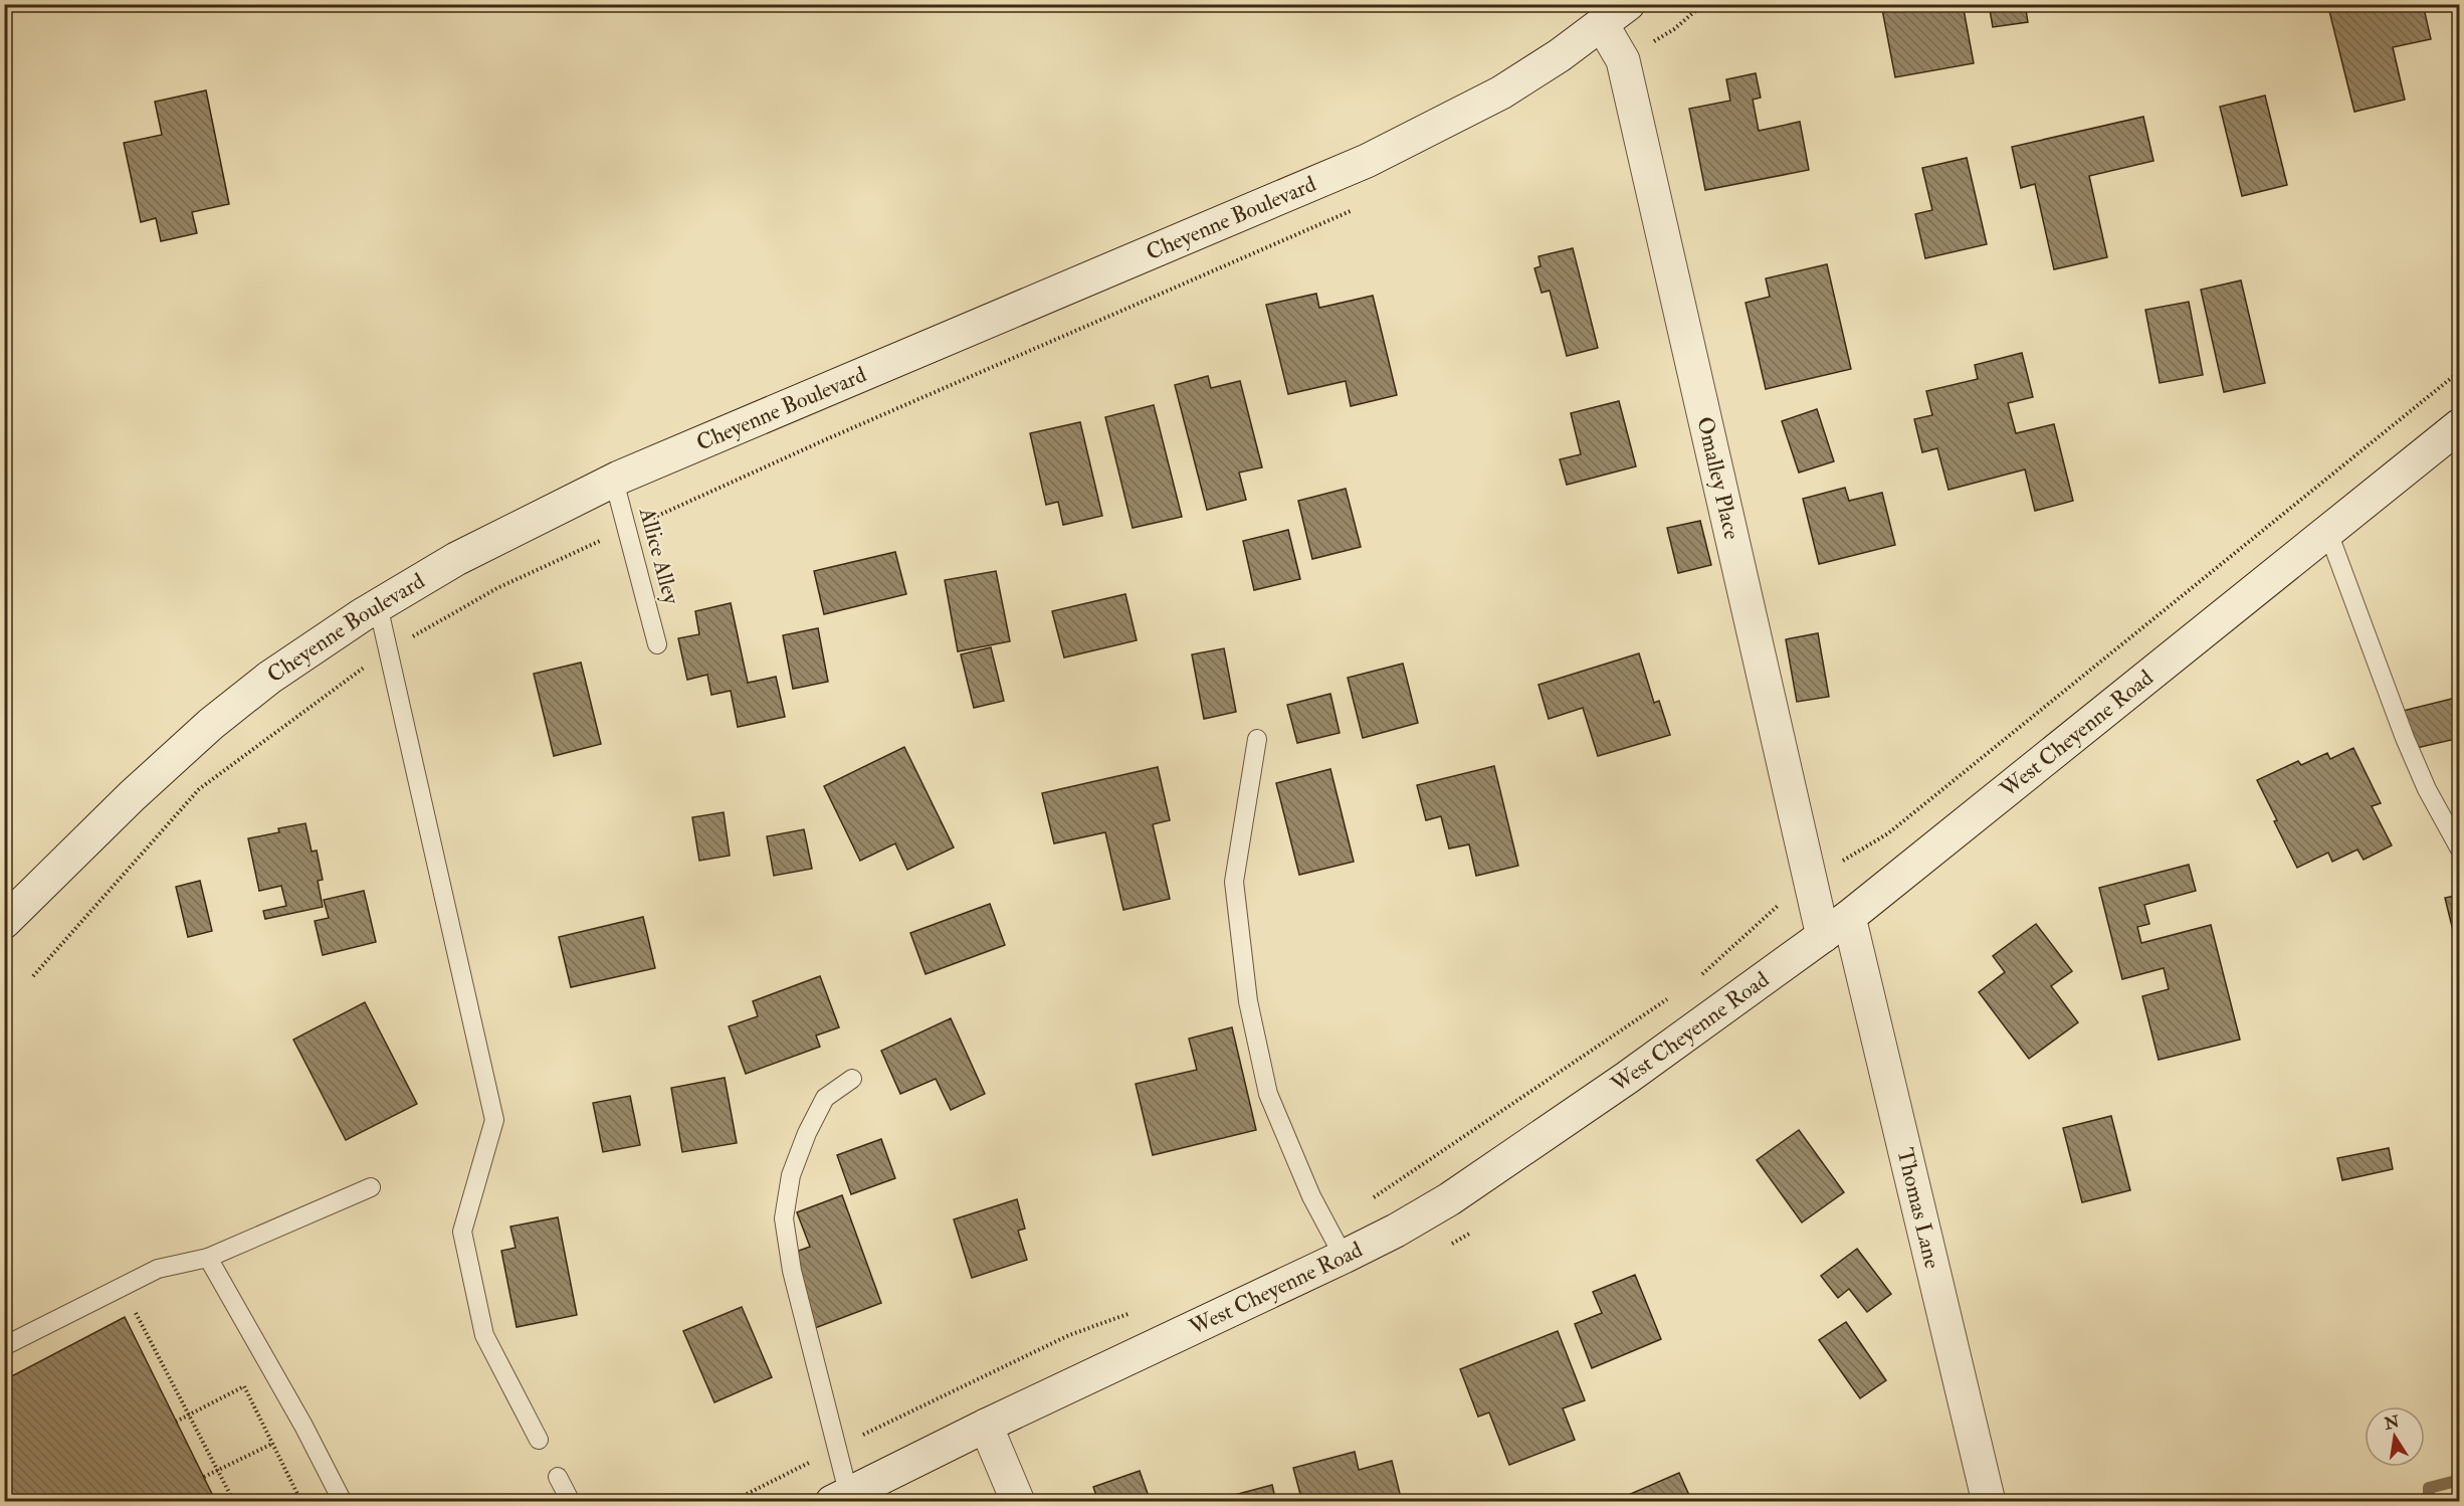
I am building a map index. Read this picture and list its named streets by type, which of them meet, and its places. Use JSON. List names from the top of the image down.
{
  "streets": {
    "main road": [
      "Cheyenne Boulevard",
      "Omalley Place",
      "West Cheyenne Road",
      "Thomas Lane"
    ],
    "lane": ["Allice Alley"]
  },
  "crossings": [
    ["Cheyenne Boulevard", "Omalley Place"],
    ["Cheyenne Boulevard", "Allice Alley"],
    ["Omalley Place", "West Cheyenne Road"],
    ["Omalley Place", "Thomas Lane"],
    ["West Cheyenne Road", "Thomas Lane"]
  ],
  "north": "top"
}
